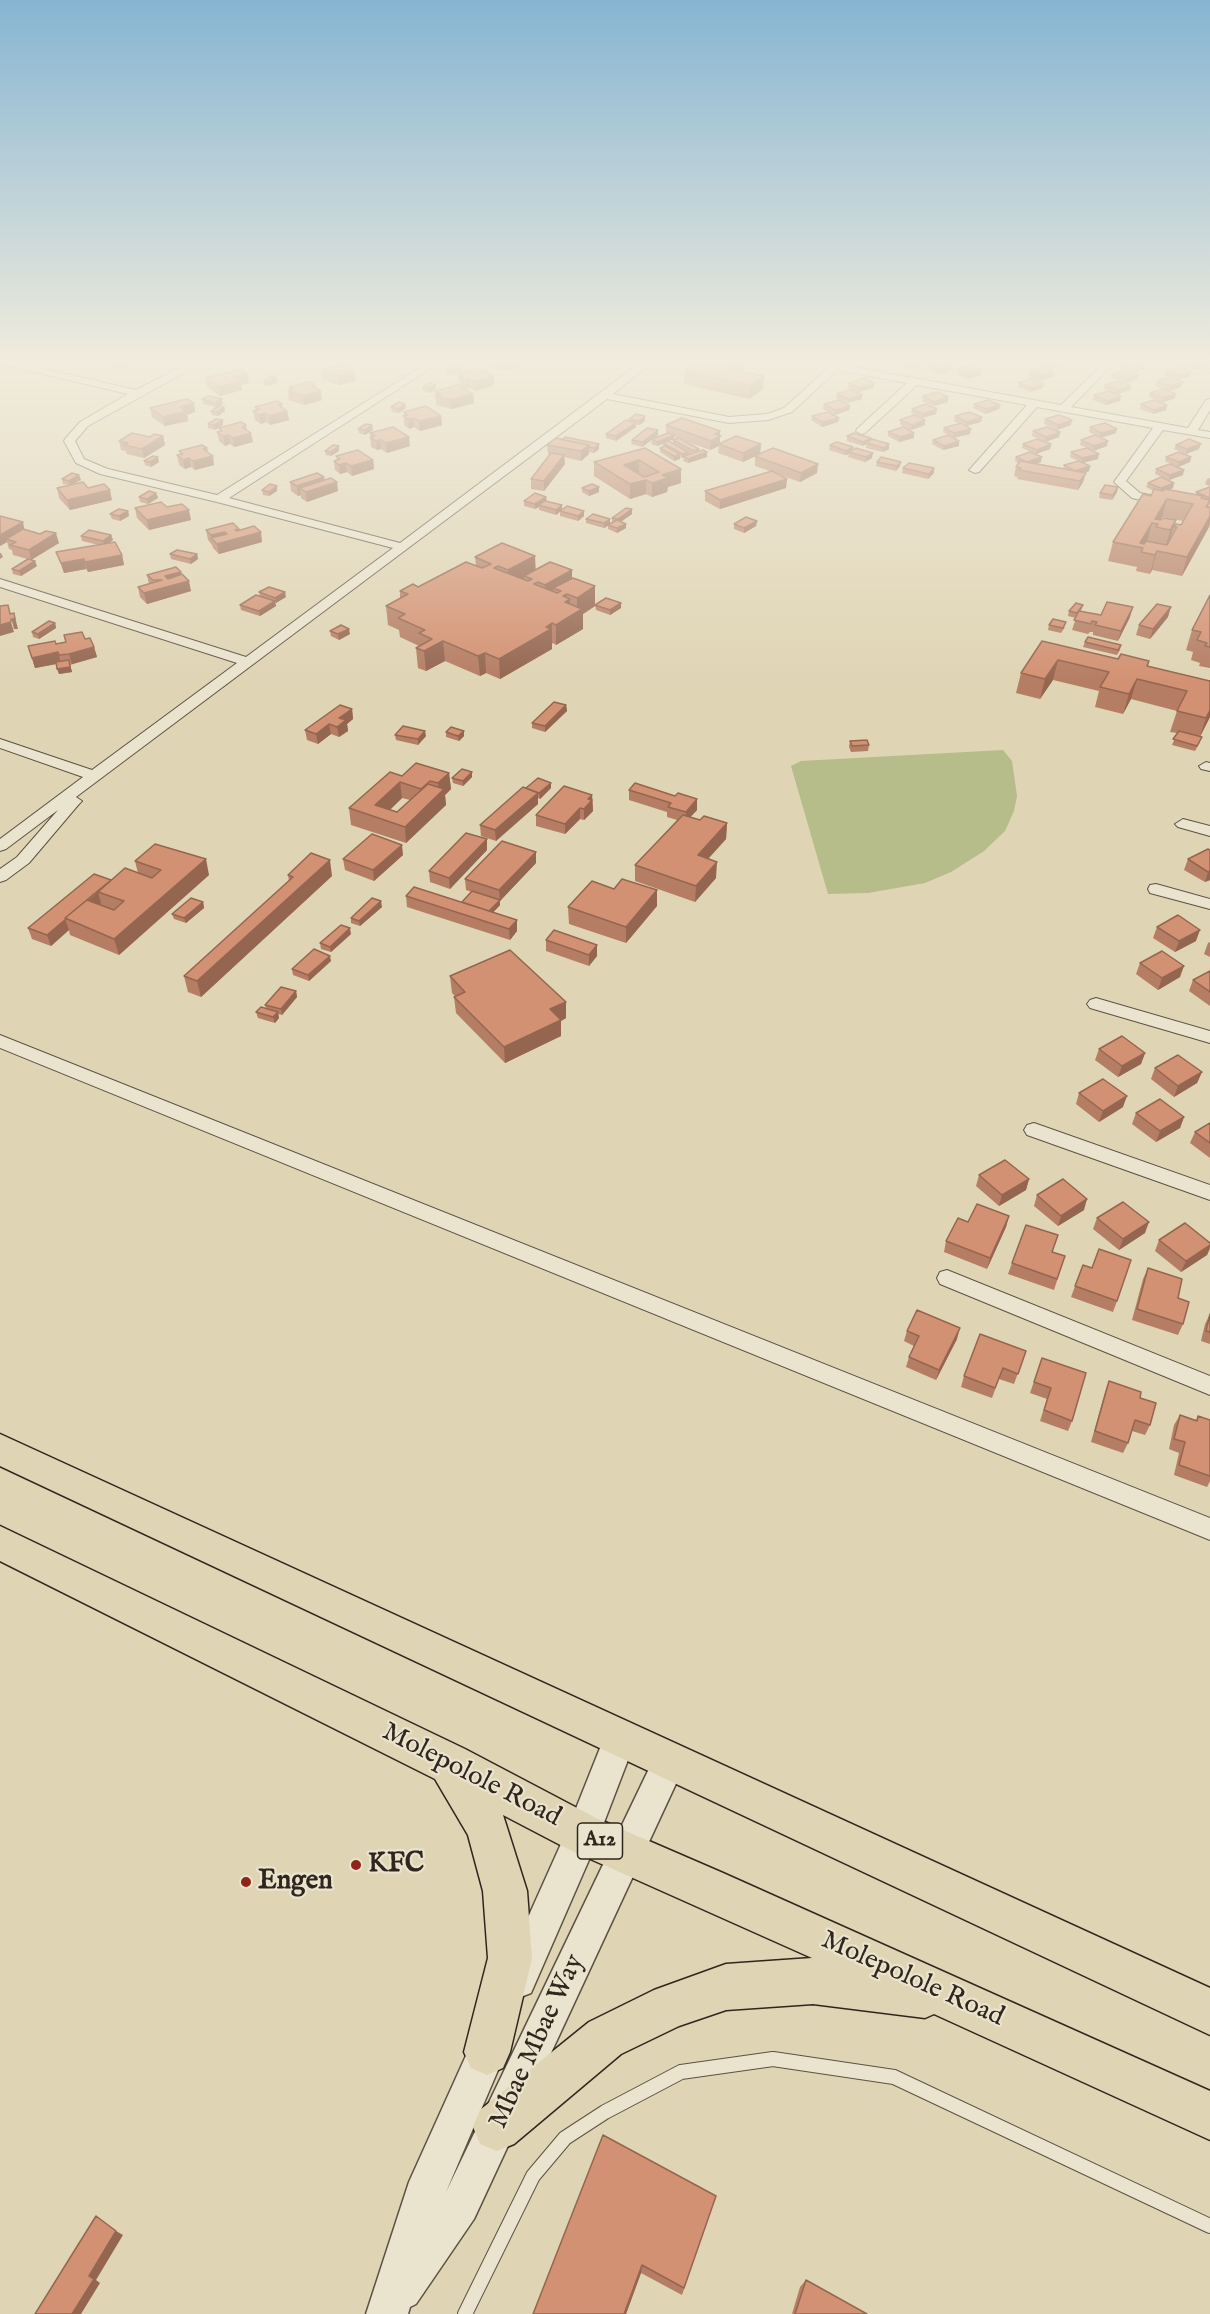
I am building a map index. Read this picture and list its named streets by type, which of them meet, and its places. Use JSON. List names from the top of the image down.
{
  "streets": {
    "main road": ["Molepolole Road", "A12"],
    "street": ["Mbae Mbae Way"]
  },
  "crossings": [
    ["Molepolole Road", "Mbae Mbae Way"]
  ],
  "places": ["KFC", "Engen"]
}
